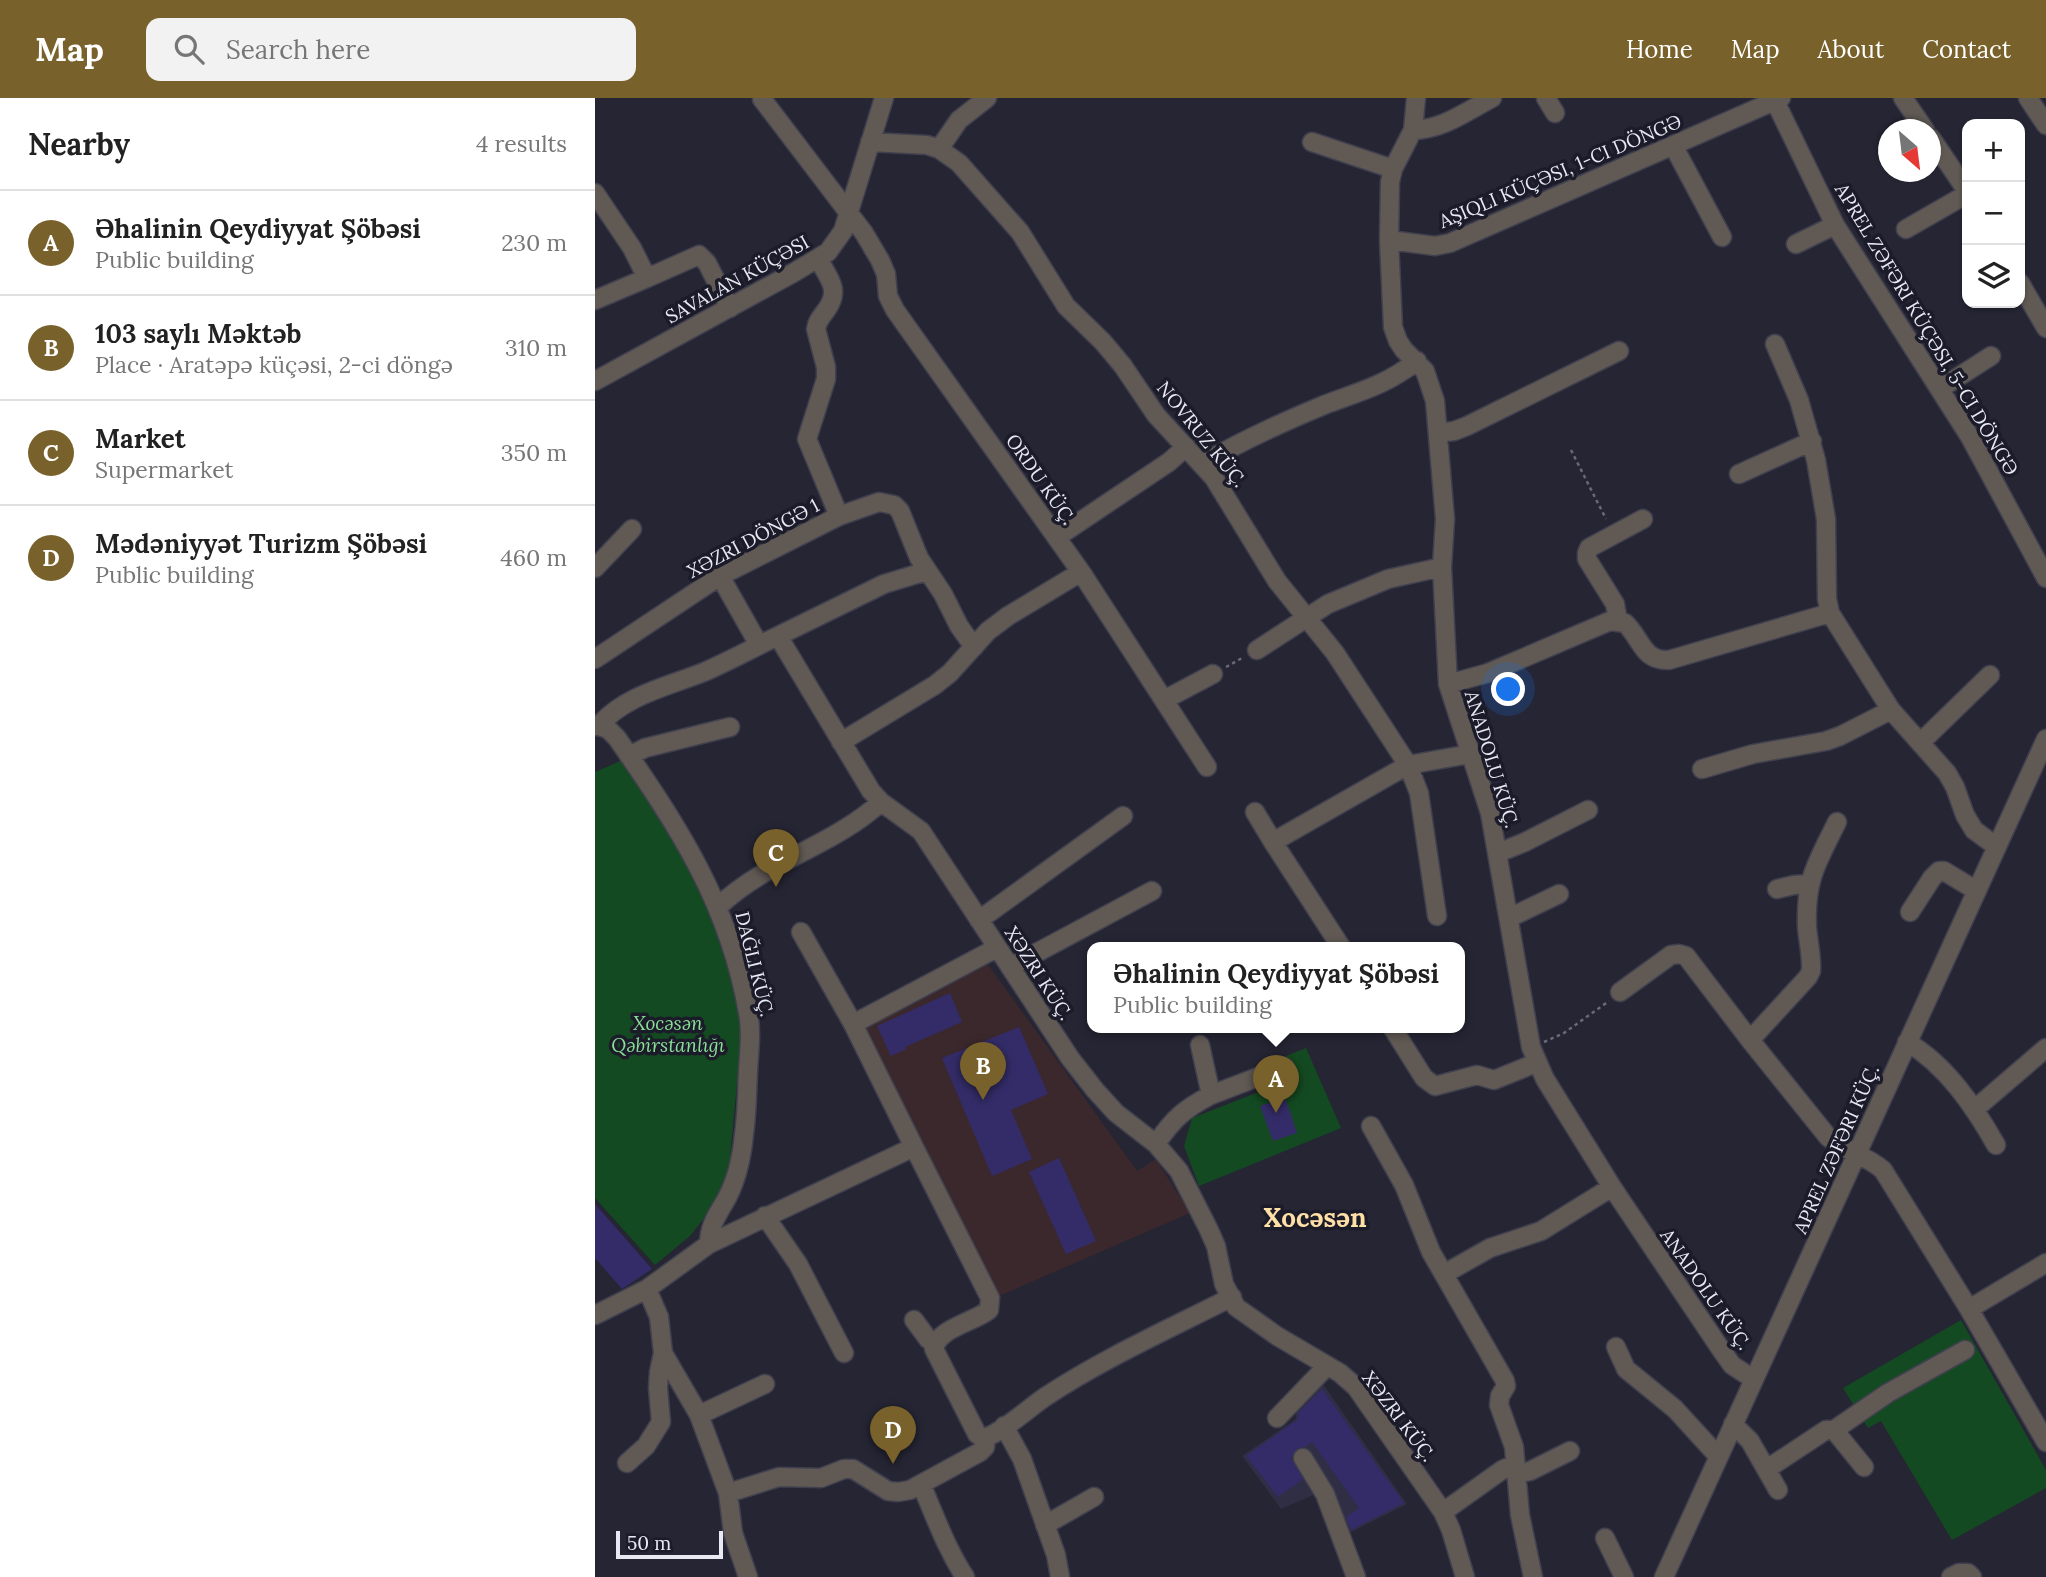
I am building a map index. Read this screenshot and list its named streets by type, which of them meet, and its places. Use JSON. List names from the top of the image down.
{
  "streets": {
    "street": [
      "SAVALAN KÜÇƏSI",
      "APREL ZƏFƏRI KÜÇƏSI, 5-CI DÖNGƏ",
      "NOVRUZ KÜÇ.",
      "ORDU KÜÇ.",
      "XƏZRI DÖNGƏ 1",
      "ANADOLU KÜÇ.",
      "XƏZRI KÜÇ.",
      "APREL ZƏFƏRI KÜÇ."
    ]
  },
  "crossings": [
    ["SAVALAN KÜÇƏSI", "ORDU KÜÇ."],
    ["SAVALAN KÜÇƏSI", "XƏZRI DÖNGƏ 1"],
    ["ANADOLU KÜÇ.", "APREL ZƏFƏRI KÜÇ."]
  ],
  "districts": ["Xocəsən"],
  "parks": ["Xocəsən Qəbirstanlığı"],
  "scale_bar": "50 m",
  "north": "bottom right",
  "page": {
    "header": "Map",
    "search": "Search here",
    "nav": [
      "Home",
      "Map",
      "About",
      "Contact"
    ],
    "heading": ["Nearby", "4 results"],
    "map_buttons": ["+", "−"],
    "list": [
      {
        "mark": "A",
        "name": "Əhalinin Qeydiyyat Şöbəsi",
        "note": "Public building",
        "value": "230 m"
      },
      {
        "mark": "B",
        "name": "103 saylı Məktəb",
        "note": "Place · Aratəpə küçəsi, 2-ci döngə",
        "value": "310 m"
      },
      {
        "mark": "C",
        "name": "Market",
        "note": "Supermarket",
        "value": "350 m"
      },
      {
        "mark": "D",
        "name": "Mədəniyyət Turizm Şöbəsi",
        "note": "Public building",
        "value": "460 m"
      }
    ],
    "pins": [
      "C",
      "B",
      "A",
      "D"
    ],
    "popup": ["Əhalinin Qeydiyyat Şöbəsi", "Public building"],
    "scale": "50 m"
  }
}
